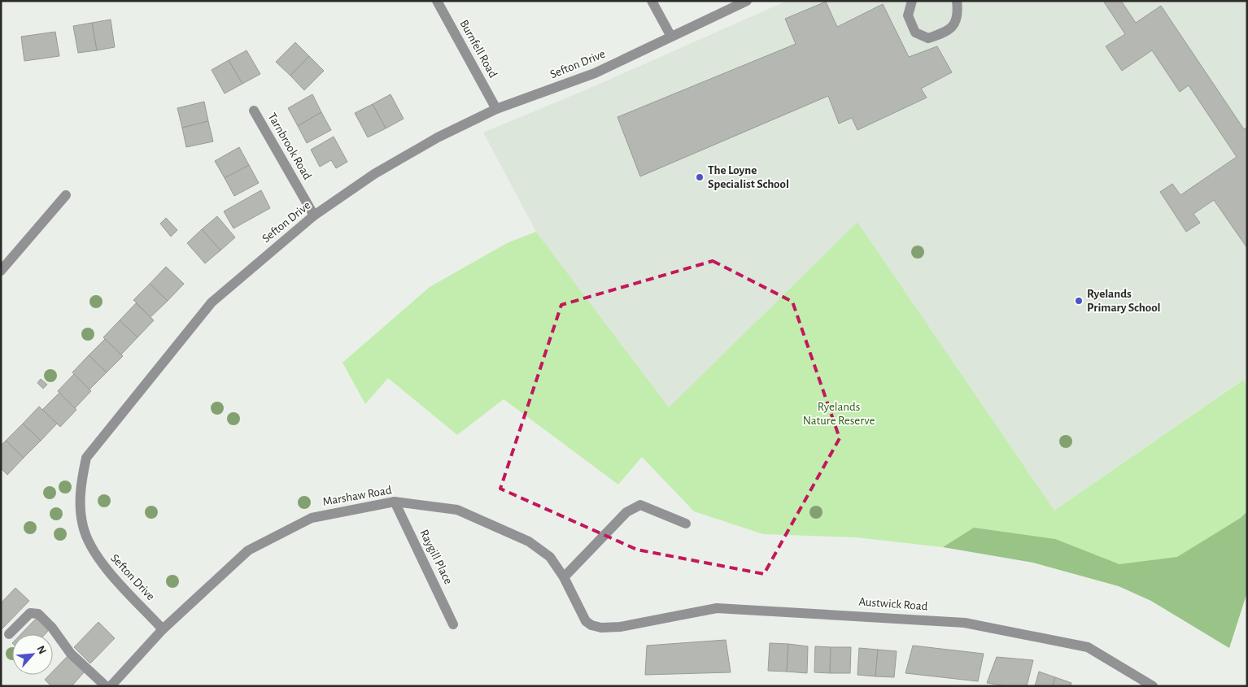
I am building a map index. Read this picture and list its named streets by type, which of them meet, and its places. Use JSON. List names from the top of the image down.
{
  "streets": {
    "street": [
      "Burnfell Road",
      "Sefton Drive",
      "Tarnbrook Road",
      "Marshaw Road",
      "Raygill Place",
      "Austwick Road"
    ]
  },
  "crossings": [
    ["Burnfell Road", "Sefton Drive"],
    ["Sefton Drive", "Tarnbrook Road"],
    ["Sefton Drive", "Marshaw Road"],
    ["Marshaw Road", "Raygill Place"],
    ["Marshaw Road", "Austwick Road"]
  ],
  "parks": ["Ryelands Nature Reserve"],
  "places": ["The Loyne Specialist School", "Ryelands Primary School"],
  "north": "top right"
}
